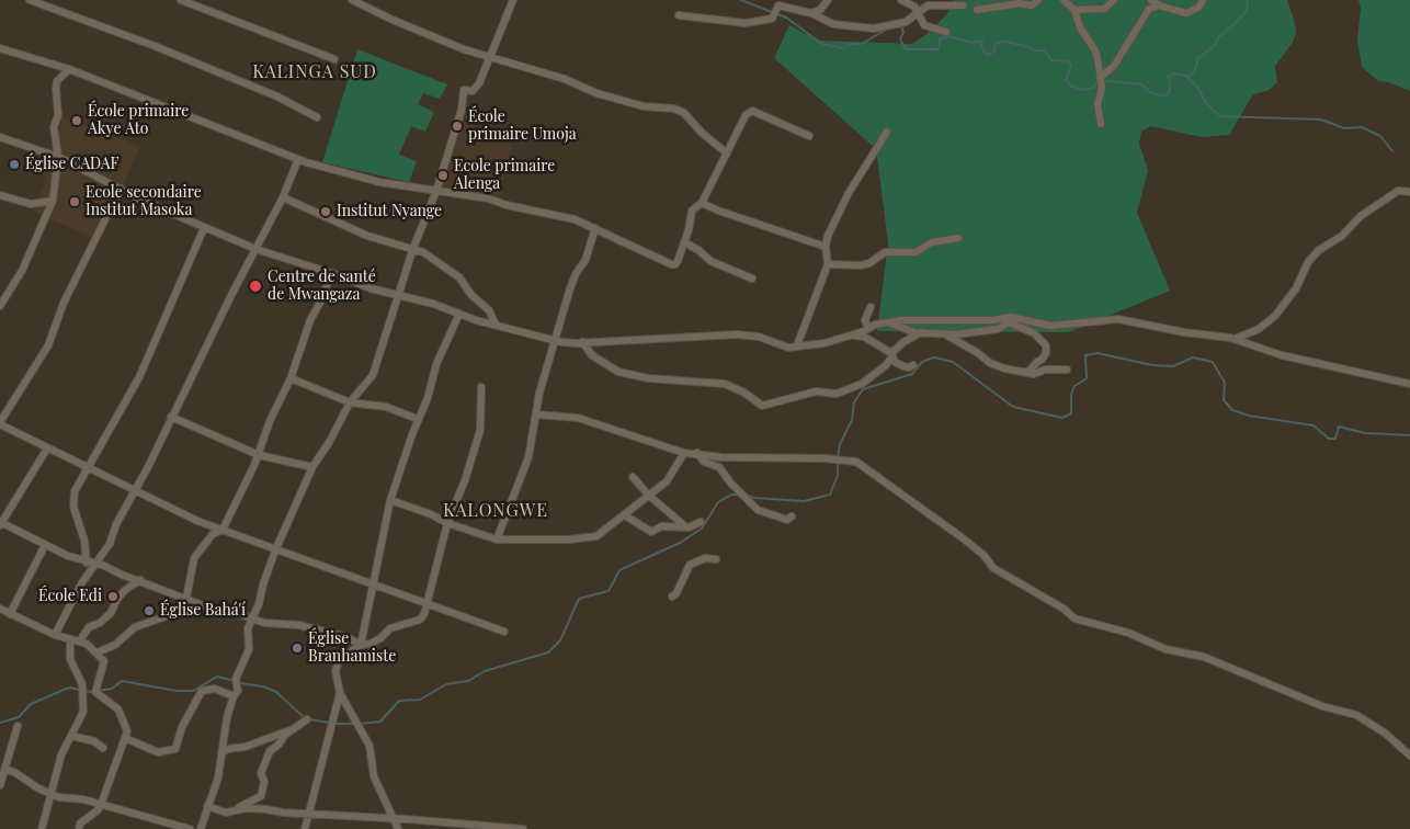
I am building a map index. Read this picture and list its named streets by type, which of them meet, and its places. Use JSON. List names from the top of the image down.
{
  "districts": ["KALINGA SUD", "KALONGWE"],
  "places": [
    "École primaire Akye Ato",
    "École primaire Umoja",
    "Église CADAF",
    "Ecole primaire Alenga",
    "Ecole secondaire Institut Masoka",
    "Institut Nyange",
    "Centre de santé de Mwangaza",
    "École Edi",
    "Église Bahá'í",
    "Église Branhamiste"
  ]
}
